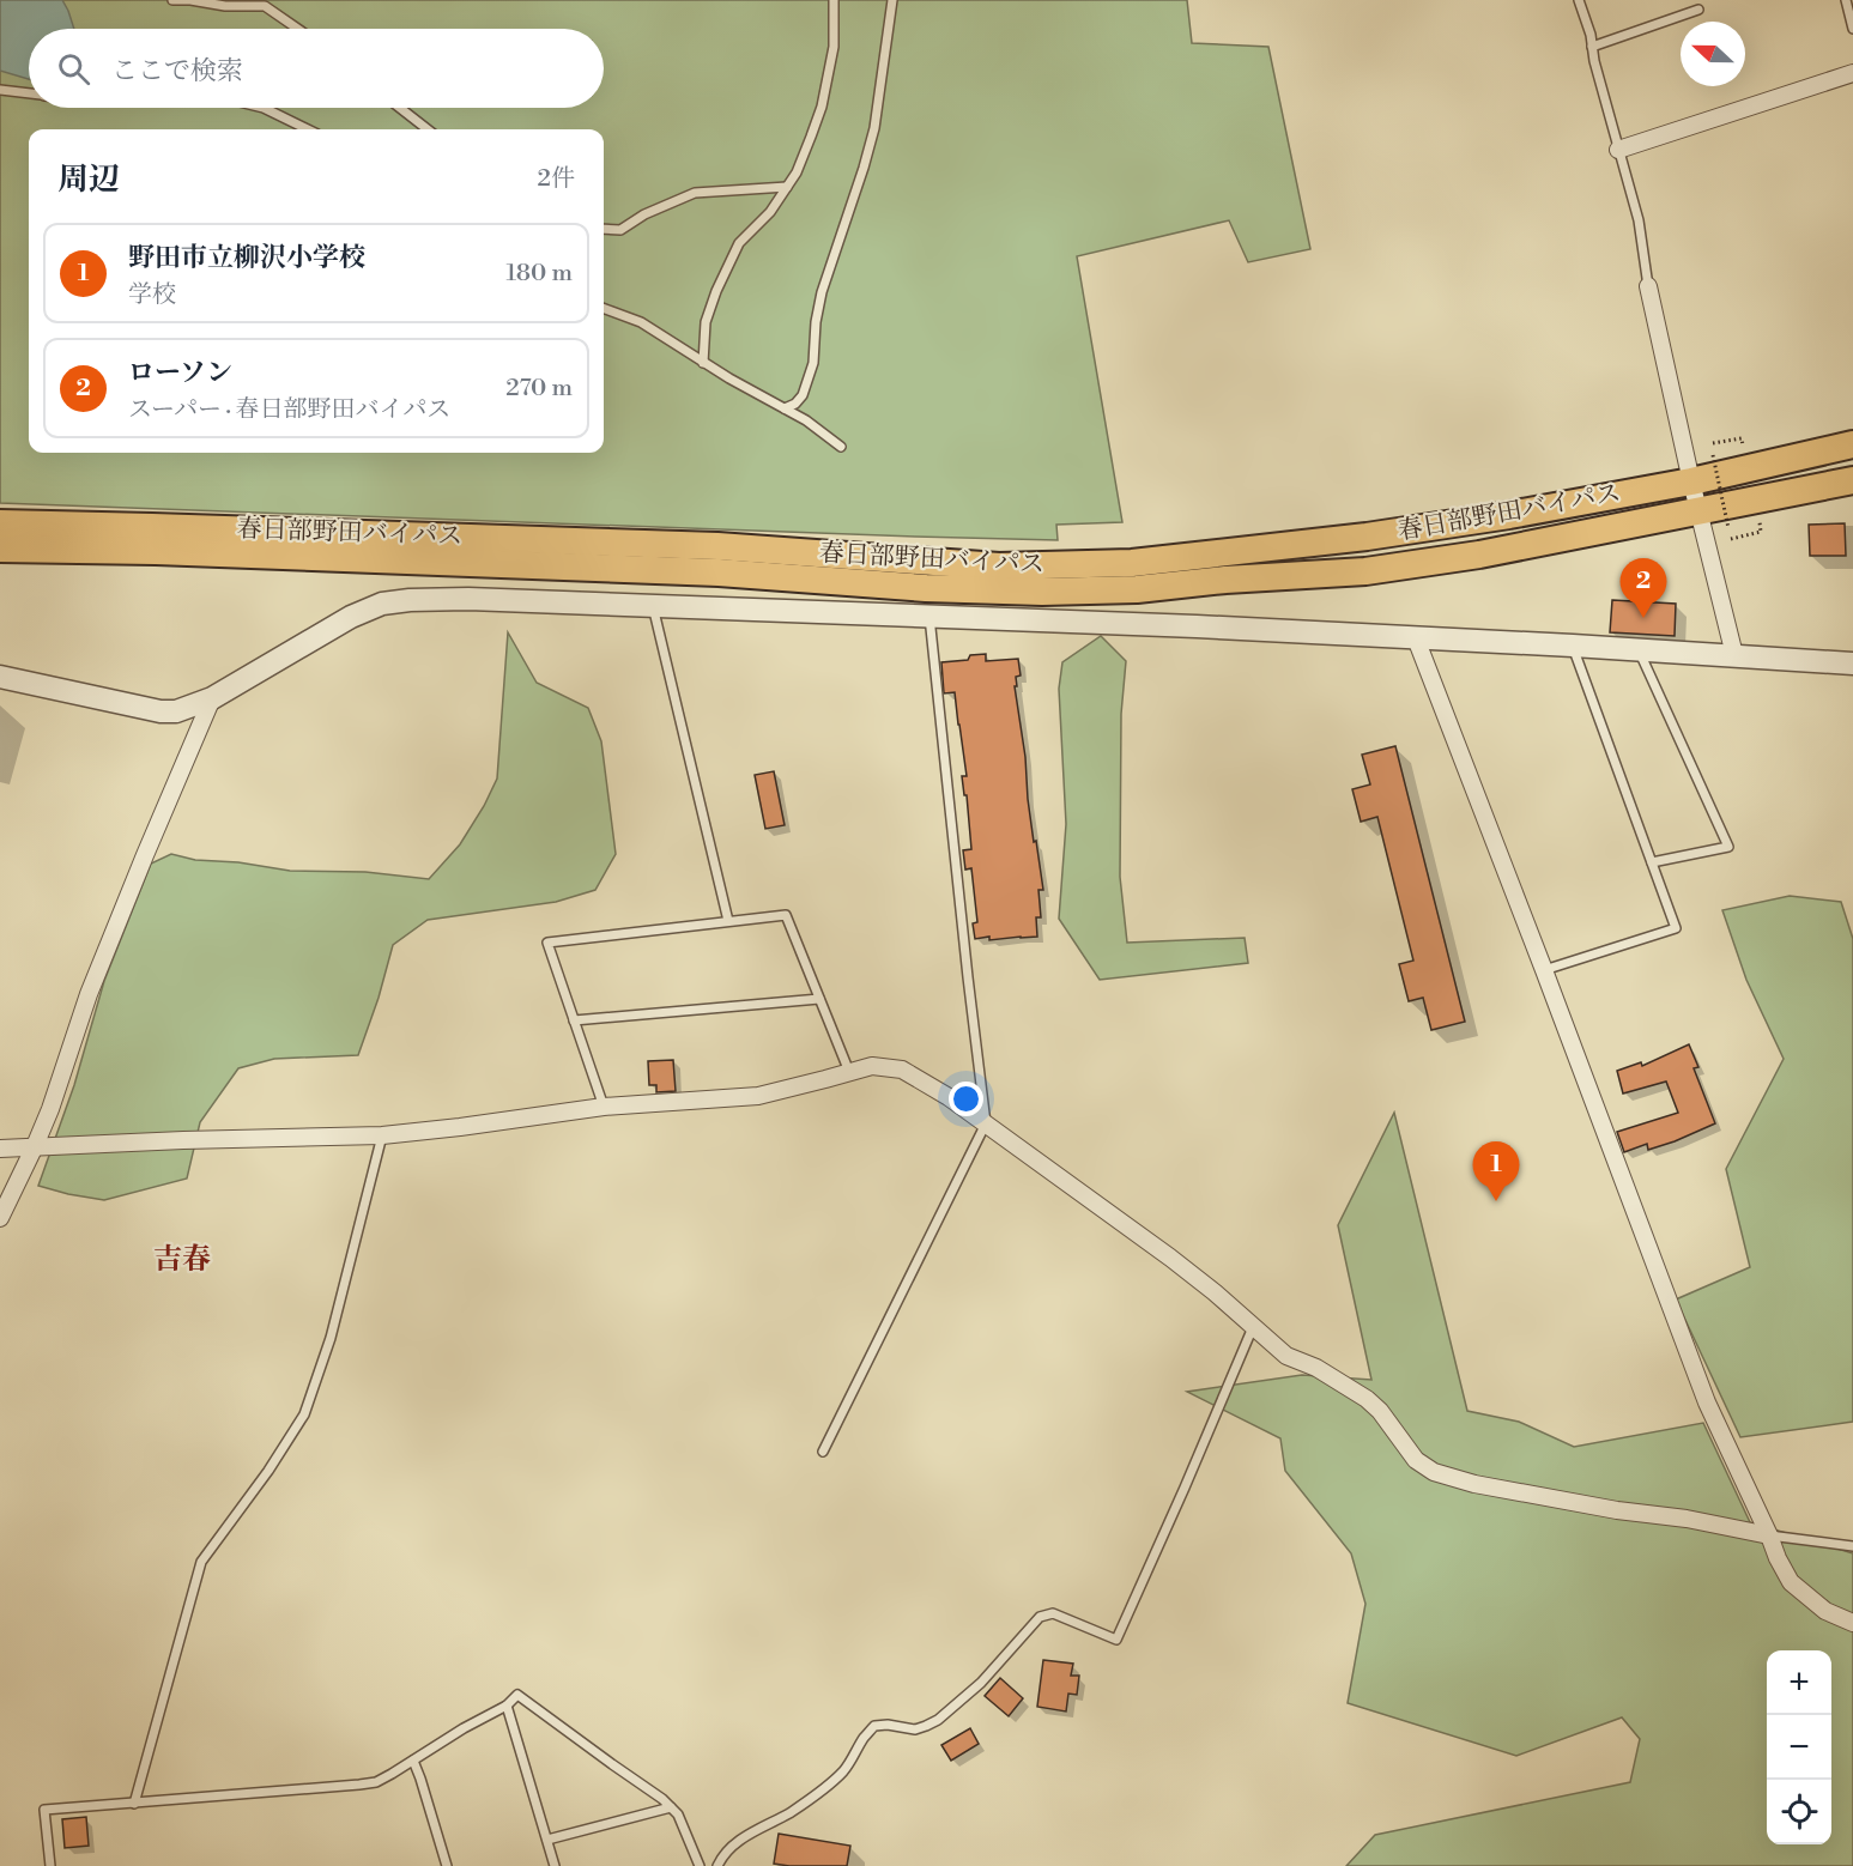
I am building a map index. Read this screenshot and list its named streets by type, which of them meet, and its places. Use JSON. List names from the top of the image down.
{
  "streets": {
    "highway": ["春日部野田バイパス"]
  },
  "districts": ["吉春"],
  "north": "left",
  "page": {
    "search": "ここで検索",
    "heading": ["周辺", "2件"],
    "list": [
      {
        "mark": "1",
        "name": "野田市立柳沢小学校",
        "note": "学校",
        "value": "180 m"
      },
      {
        "mark": "2",
        "name": "ローソン",
        "note": "スーパー · 春日部野田バイパス",
        "value": "270 m"
      }
    ],
    "pins": ["2", "1"],
    "map_buttons": ["+", "−"]
  }
}
